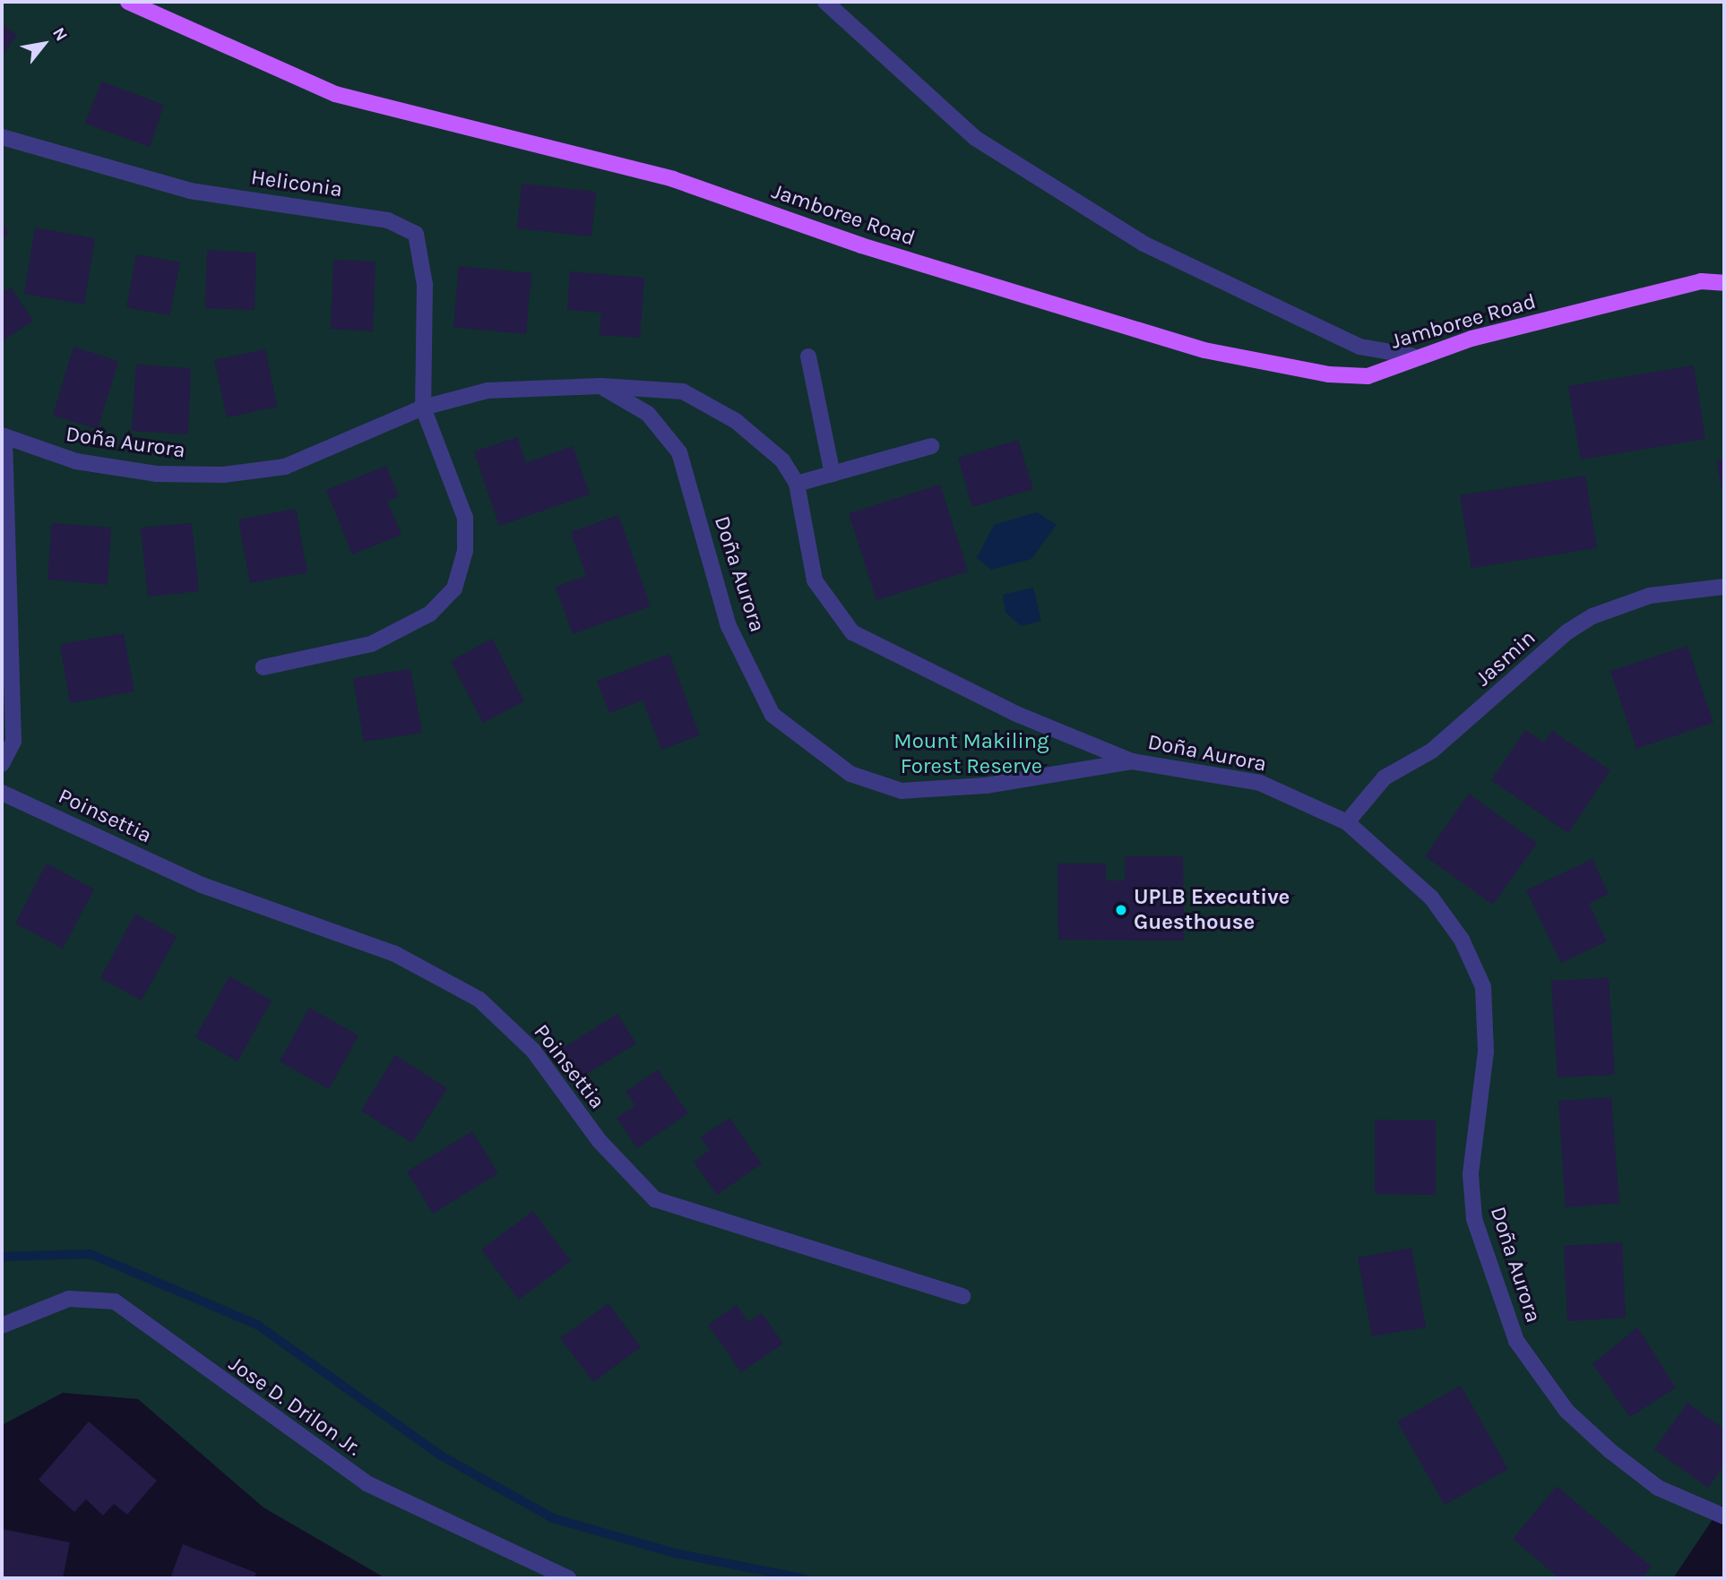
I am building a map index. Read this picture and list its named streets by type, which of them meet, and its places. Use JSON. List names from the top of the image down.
{
  "streets": {
    "main road": ["Jamboree Road"],
    "street": [
      "Heliconia",
      "Doña Aurora",
      "Jasmin",
      "Poinsettia",
      "Jose D. Drilon Jr."
    ]
  },
  "crossings": [
    ["Heliconia", "Doña Aurora"],
    ["Doña Aurora", "Jasmin"]
  ],
  "parks": ["Mount Makiling Forest Reserve"],
  "places": ["UPLB Executive Guesthouse"],
  "north": "top right"
}
